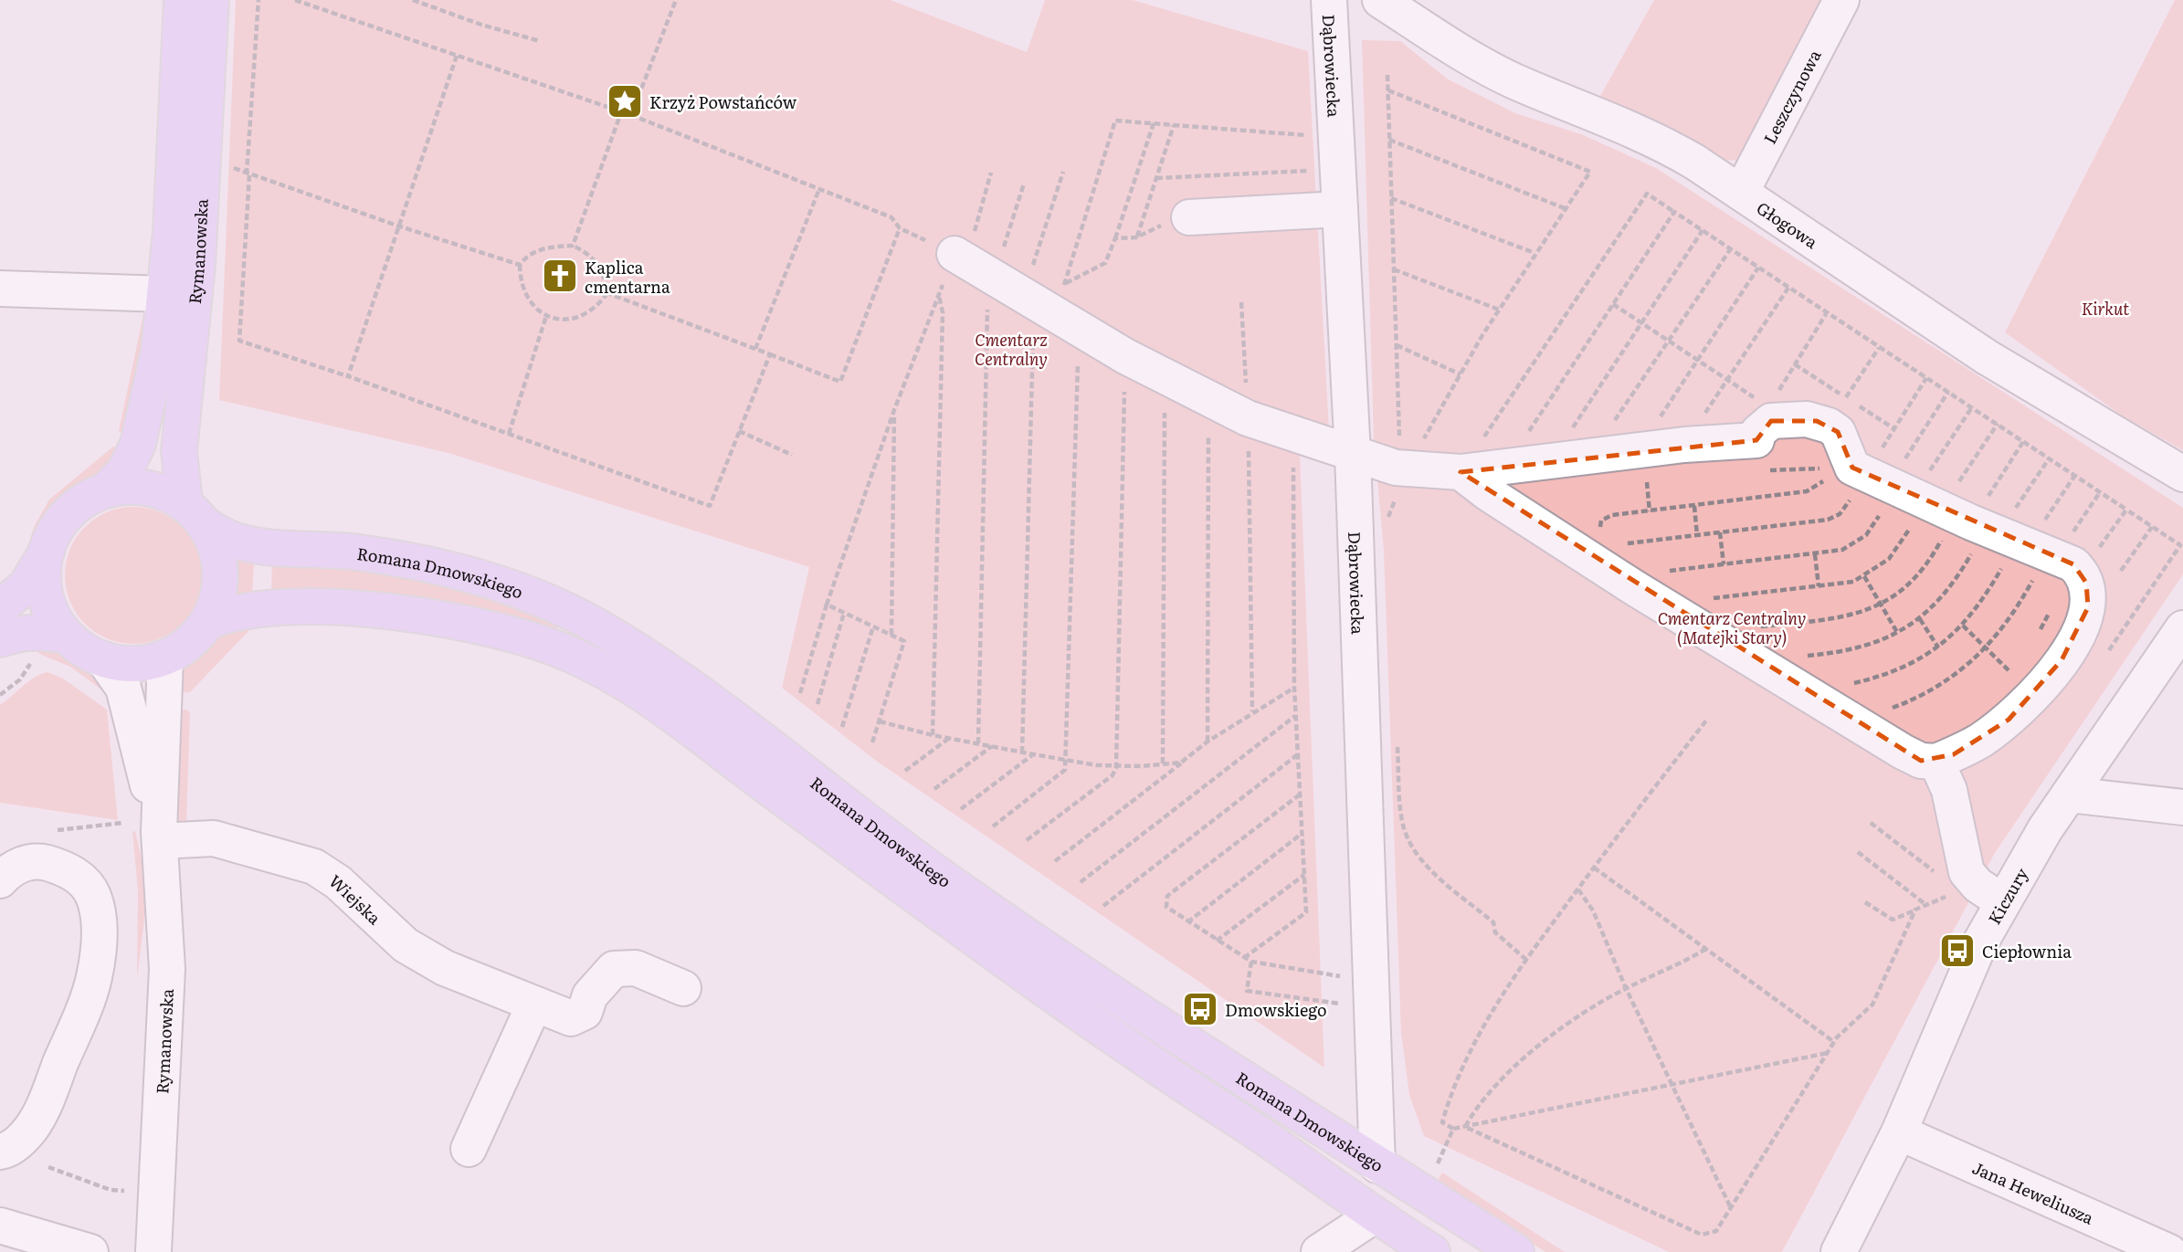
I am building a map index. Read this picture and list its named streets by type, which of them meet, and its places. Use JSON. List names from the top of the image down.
{
  "streets": {
    "main road": ["Rymanowska", "Romana Dmowskiego"],
    "street": [
      "Dąbrowiecka",
      "Leszczynowa",
      "Głogowa",
      "Kiczury",
      "Wiejska",
      "Jana Heweliusza"
    ]
  },
  "crossings": [
    ["Dąbrowiecka", "Romana Dmowskiego"],
    ["Leszczynowa", "Głogowa"],
    ["Rymanowska", "Romana Dmowskiego"],
    ["Rymanowska", "Wiejska"],
    ["Kiczury", "Jana Heweliusza"]
  ],
  "parks": ["Kirkut", "Cmentarz Centralny", "Cmentarz Centralny (Matejki Stary)"],
  "places": {
    "place": ["Krzyż Powstańców"],
    "church": ["Kaplica cmentarna"],
    "bus stop": ["Ciepłownia", "Dmowskiego"]
  }
}
